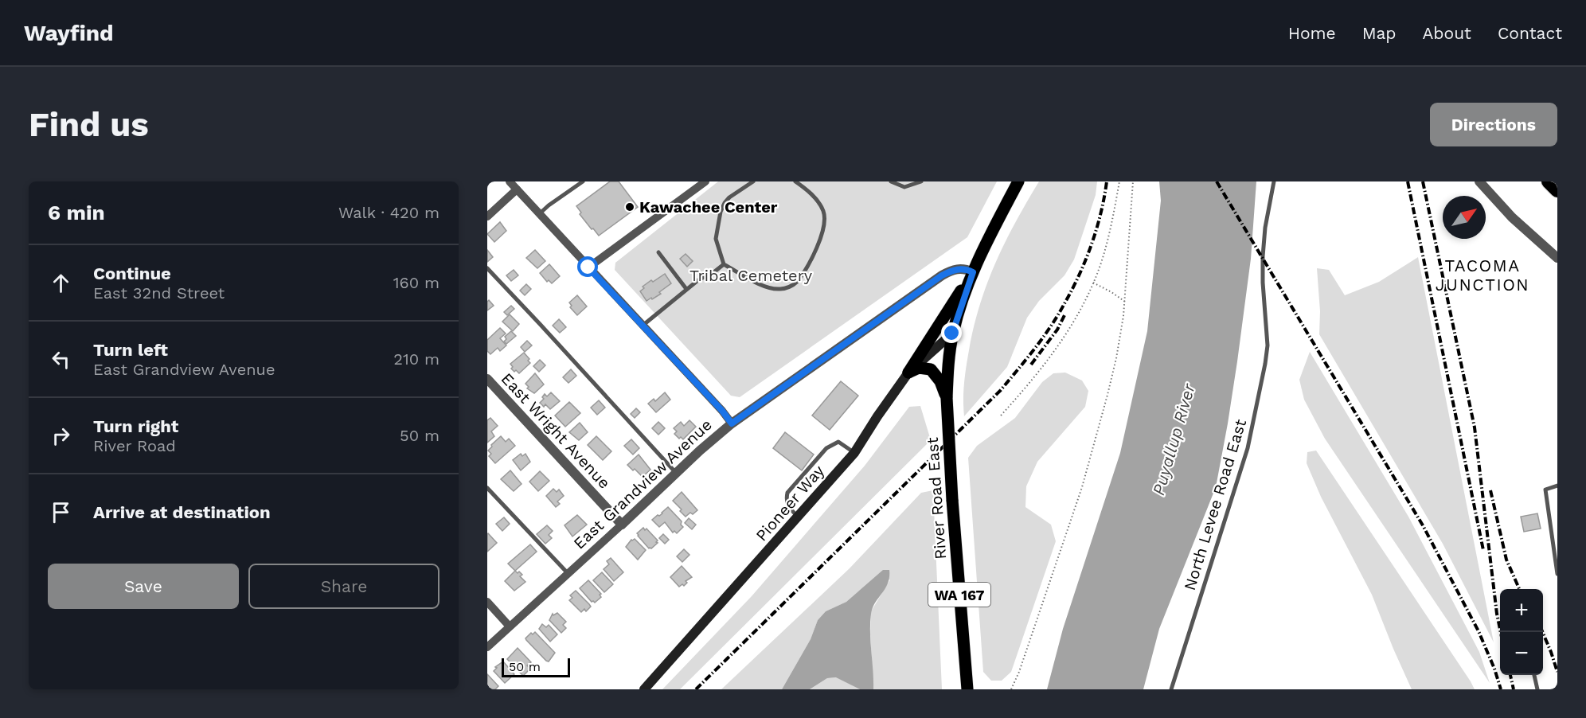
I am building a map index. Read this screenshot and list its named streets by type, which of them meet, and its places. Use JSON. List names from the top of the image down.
{
  "streets": {
    "main road": ["River Road East", "Pioneer Way", "WA 167"],
    "street": ["East Wright Avenue", "East Grandview Avenue"],
    "lane": ["North Levee Road East"]
  },
  "crossings": [
    ["East Wright Avenue", "East Grandview Avenue"],
    ["East Grandview Avenue", "WA 167"],
    ["River Road East", "Pioneer Way"],
    ["River Road East", "WA 167"],
    ["Pioneer Way", "WA 167"]
  ],
  "districts": ["TACOMA JUNCTION"],
  "water": ["Puyallup River"],
  "parks": ["Tribal Cemetery"],
  "places": ["Kawachee Center"],
  "scale_bar": "50 m",
  "north": "top right",
  "page": {
    "header": "Wayfind",
    "nav": [
      "Home",
      "Map",
      "About",
      "Contact"
    ],
    "buttons": [
      "Directions",
      ["Save", "Share"]
    ],
    "title": "Find us",
    "heading": ["6 min", "Walk · 420 m"],
    "list": [
      ["Continue", "East 32nd Street", "160 m"],
      ["Turn left", "East Grandview Avenue", "210 m"],
      ["Turn right", "River Road", "50 m"],
      "Arrive at destination"
    ],
    "map_buttons": ["+", "−"],
    "scale": "50 m"
  }
}
